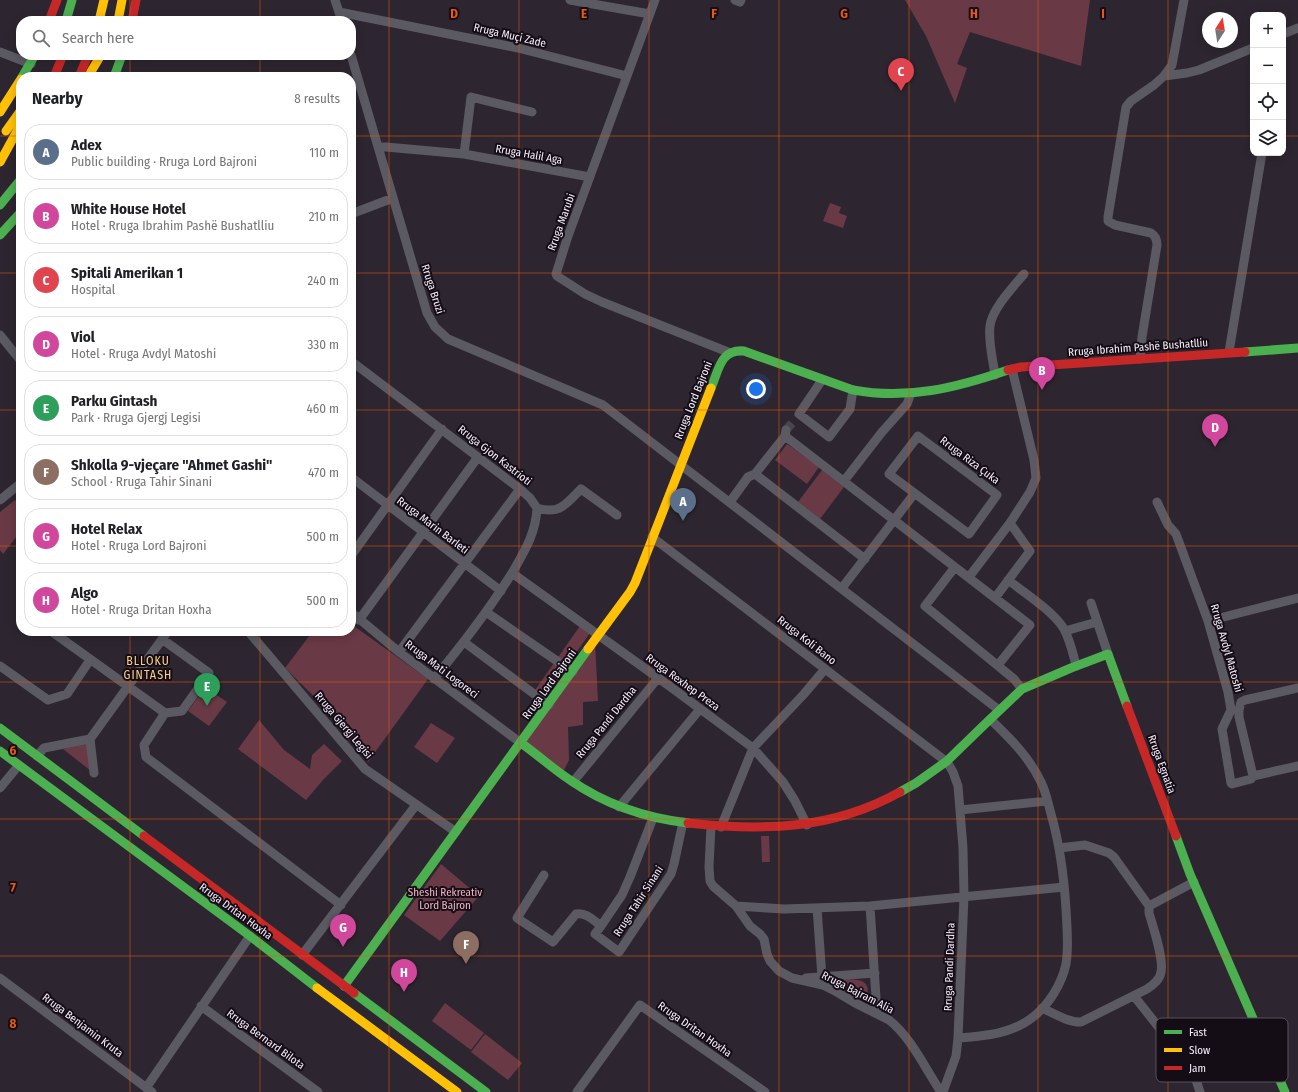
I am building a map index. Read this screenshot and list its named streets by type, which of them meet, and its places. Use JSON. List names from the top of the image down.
{
  "streets": {
    "main road": [
      "Rruga Ibrahim Pashë Bushatlliu",
      "Rruga Lord Bajroni",
      "Rruga Egnatia",
      "Rruga Dritan Hoxha"
    ],
    "street": [
      "Rruga Muçi Zade",
      "Rruga Halil Aga",
      "Rruga Marubi",
      "Rruga Bruzi",
      "Rruga Gjon Kastrioti",
      "Rruga Riza Çuka",
      "Rruga Marin Barleti",
      "Rruga Koli Bano",
      "Rruga Avdyl Matoshi",
      "Rruga Mati Logoreci",
      "Rruga Rexhep Preza",
      "Rruga Pandi Dardha",
      "Rruga Gjergj Legisi",
      "Rruga Tahir Sinani",
      "Rruga Bajram Alia",
      "Rruga Benjamin Kruta",
      "Rruga Bernard Bilota"
    ]
  },
  "crossings": [
    ["Rruga Muçi Zade", "Rruga Marubi"],
    ["Rruga Halil Aga", "Rruga Marubi"],
    ["Rruga Halil Aga", "Rruga Bruzi"],
    ["Rruga Marubi", "Rruga Ibrahim Pashë Bushatlliu"],
    ["Rruga Marubi", "Rruga Lord Bajroni"],
    ["Rruga Bruzi", "Rruga Lord Bajroni"],
    ["Rruga Ibrahim Pashë Bushatlliu", "Rruga Lord Bajroni"],
    ["Rruga Lord Bajroni", "Rruga Koli Bano"],
    ["Rruga Lord Bajroni", "Rruga Mati Logoreci"],
    ["Rruga Lord Bajroni", "Rruga Rexhep Preza"],
    ["Rruga Lord Bajroni", "Rruga Gjergj Legisi"],
    ["Rruga Lord Bajroni", "Rruga Dritan Hoxha"],
    ["Rruga Koli Bano", "Rruga Pandi Dardha"],
    ["Rruga Rexhep Preza", "Rruga Pandi Dardha"],
    ["Rruga Pandi Dardha", "Rruga Bajram Alia"]
  ],
  "districts": ["BLLOKU GINTASH"],
  "parks": ["Sheshi Rekreativ Lord Bajron"],
  "legend": ["Fast", "Slow", "Jam"],
  "north": "top",
  "page": {
    "map_buttons": ["+", "−"],
    "search": "Search here",
    "pins": [
      "C",
      "B",
      "D",
      "A",
      "E",
      "G",
      "F",
      "H"
    ],
    "heading": ["Nearby", "8 results"],
    "list": [
      {
        "mark": "A",
        "name": "Adex",
        "note": "Public building · Rruga Lord Bajroni",
        "value": "110 m"
      },
      {
        "mark": "B",
        "name": "White House Hotel",
        "note": "Hotel · Rruga Ibrahim Pashë Bushatlliu",
        "value": "210 m"
      },
      {
        "mark": "C",
        "name": "Spitali Amerikan 1",
        "note": "Hospital",
        "value": "240 m"
      },
      {
        "mark": "D",
        "name": "Viol",
        "note": "Hotel · Rruga Avdyl Matoshi",
        "value": "330 m"
      },
      {
        "mark": "E",
        "name": "Parku Gintash",
        "note": "Park · Rruga Gjergj Legisi",
        "value": "460 m"
      },
      {
        "mark": "F",
        "name": "Shkolla 9-vjeçare \"Ahmet Gashi\"",
        "note": "School · Rruga Tahir Sinani",
        "value": "470 m"
      },
      {
        "mark": "G",
        "name": "Hotel Relax",
        "note": "Hotel · Rruga Lord Bajroni",
        "value": "500 m"
      },
      {
        "mark": "H",
        "name": "Algo",
        "note": "Hotel · Rruga Dritan Hoxha",
        "value": "500 m"
      }
    ]
  },
  "grid": {
    "columns": [
      "D",
      "E",
      "F",
      "G",
      "H",
      "I"
    ],
    "rows": ["6", "7", "8"]
  }
}
